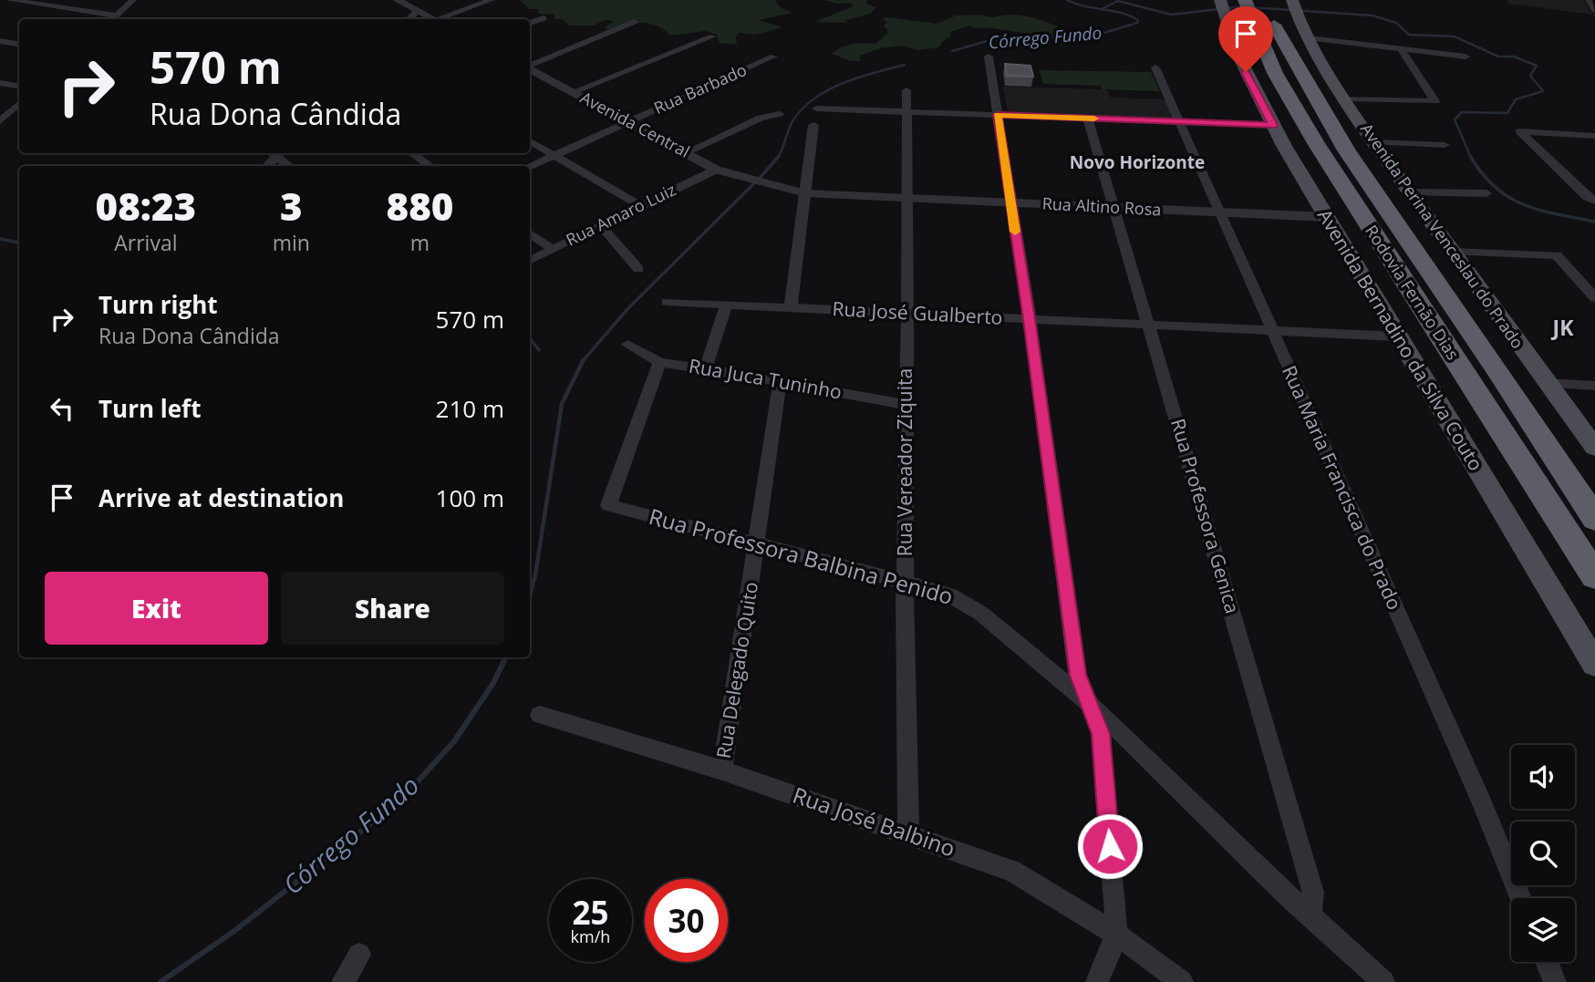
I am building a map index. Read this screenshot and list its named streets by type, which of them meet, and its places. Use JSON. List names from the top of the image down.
{
  "streets": {
    "highway": ["Rodovia Fernão Dias"],
    "main road": ["Avenida Perina Venceslau do Prado", "Avenida Bernadino da Silva Couto"],
    "street": [
      "Rua Barbado",
      "Avenida Central",
      "Rua Altino Rosa",
      "Rua Amaro Luiz",
      "Rua José Gualberto",
      "Rua Juca Tuninho",
      "Rua Vereador Ziquita",
      "Rua Maria Francisca do Prado",
      "Rua Professora Genica",
      "Rua Professora Balbina Penido",
      "Rua Delegado Quito",
      "Rua José Balbino"
    ]
  },
  "crossings": [
    ["Rua Barbado", "Avenida Central"],
    ["Avenida Central", "Rua Altino Rosa"],
    ["Avenida Central", "Rua Amaro Luiz"],
    ["Rua Altino Rosa", "Avenida Bernadino da Silva Couto"],
    ["Rua Altino Rosa", "Rua Vereador Ziquita"],
    ["Rua Altino Rosa", "Rua Maria Francisca do Prado"],
    ["Rua Altino Rosa", "Rua Professora Genica"],
    ["Rua José Gualberto", "Avenida Bernadino da Silva Couto"],
    ["Rua José Gualberto", "Rua Vereador Ziquita"],
    ["Rua José Gualberto", "Rua Maria Francisca do Prado"],
    ["Rua José Gualberto", "Rua Professora Genica"],
    ["Rua Juca Tuninho", "Rua Vereador Ziquita"],
    ["Rua Juca Tuninho", "Rua Professora Balbina Penido"],
    ["Rua Juca Tuninho", "Rua Delegado Quito"],
    ["Rua Vereador Ziquita", "Rua Professora Balbina Penido"],
    ["Rua Vereador Ziquita", "Rua José Balbino"],
    ["Rua Professora Genica", "Rua Professora Balbina Penido"],
    ["Rua Professora Balbina Penido", "Rua Delegado Quito"],
    ["Rua Delegado Quito", "Rua José Balbino"]
  ],
  "districts": ["Novo Horizonte", "JK"],
  "water": ["Córrego Fundo"],
  "page": {
    "turn": ["570 m", "Rua Dona Cândida"],
    "eta": [
      "08:23",
      "Arrival",
      "3",
      "min",
      "880",
      "m"
    ],
    "list": [
      {
        "name": "Turn right",
        "note": "Rua Dona Cândida",
        "value": "570 m"
      },
      {
        "name": "Turn left",
        "value": "210 m"
      },
      {
        "name": "Arrive at destination",
        "value": "100 m"
      }
    ],
    "buttons": ["Exit", "Share"],
    "speed": "25 km/h",
    "limit": "30"
  }
}
